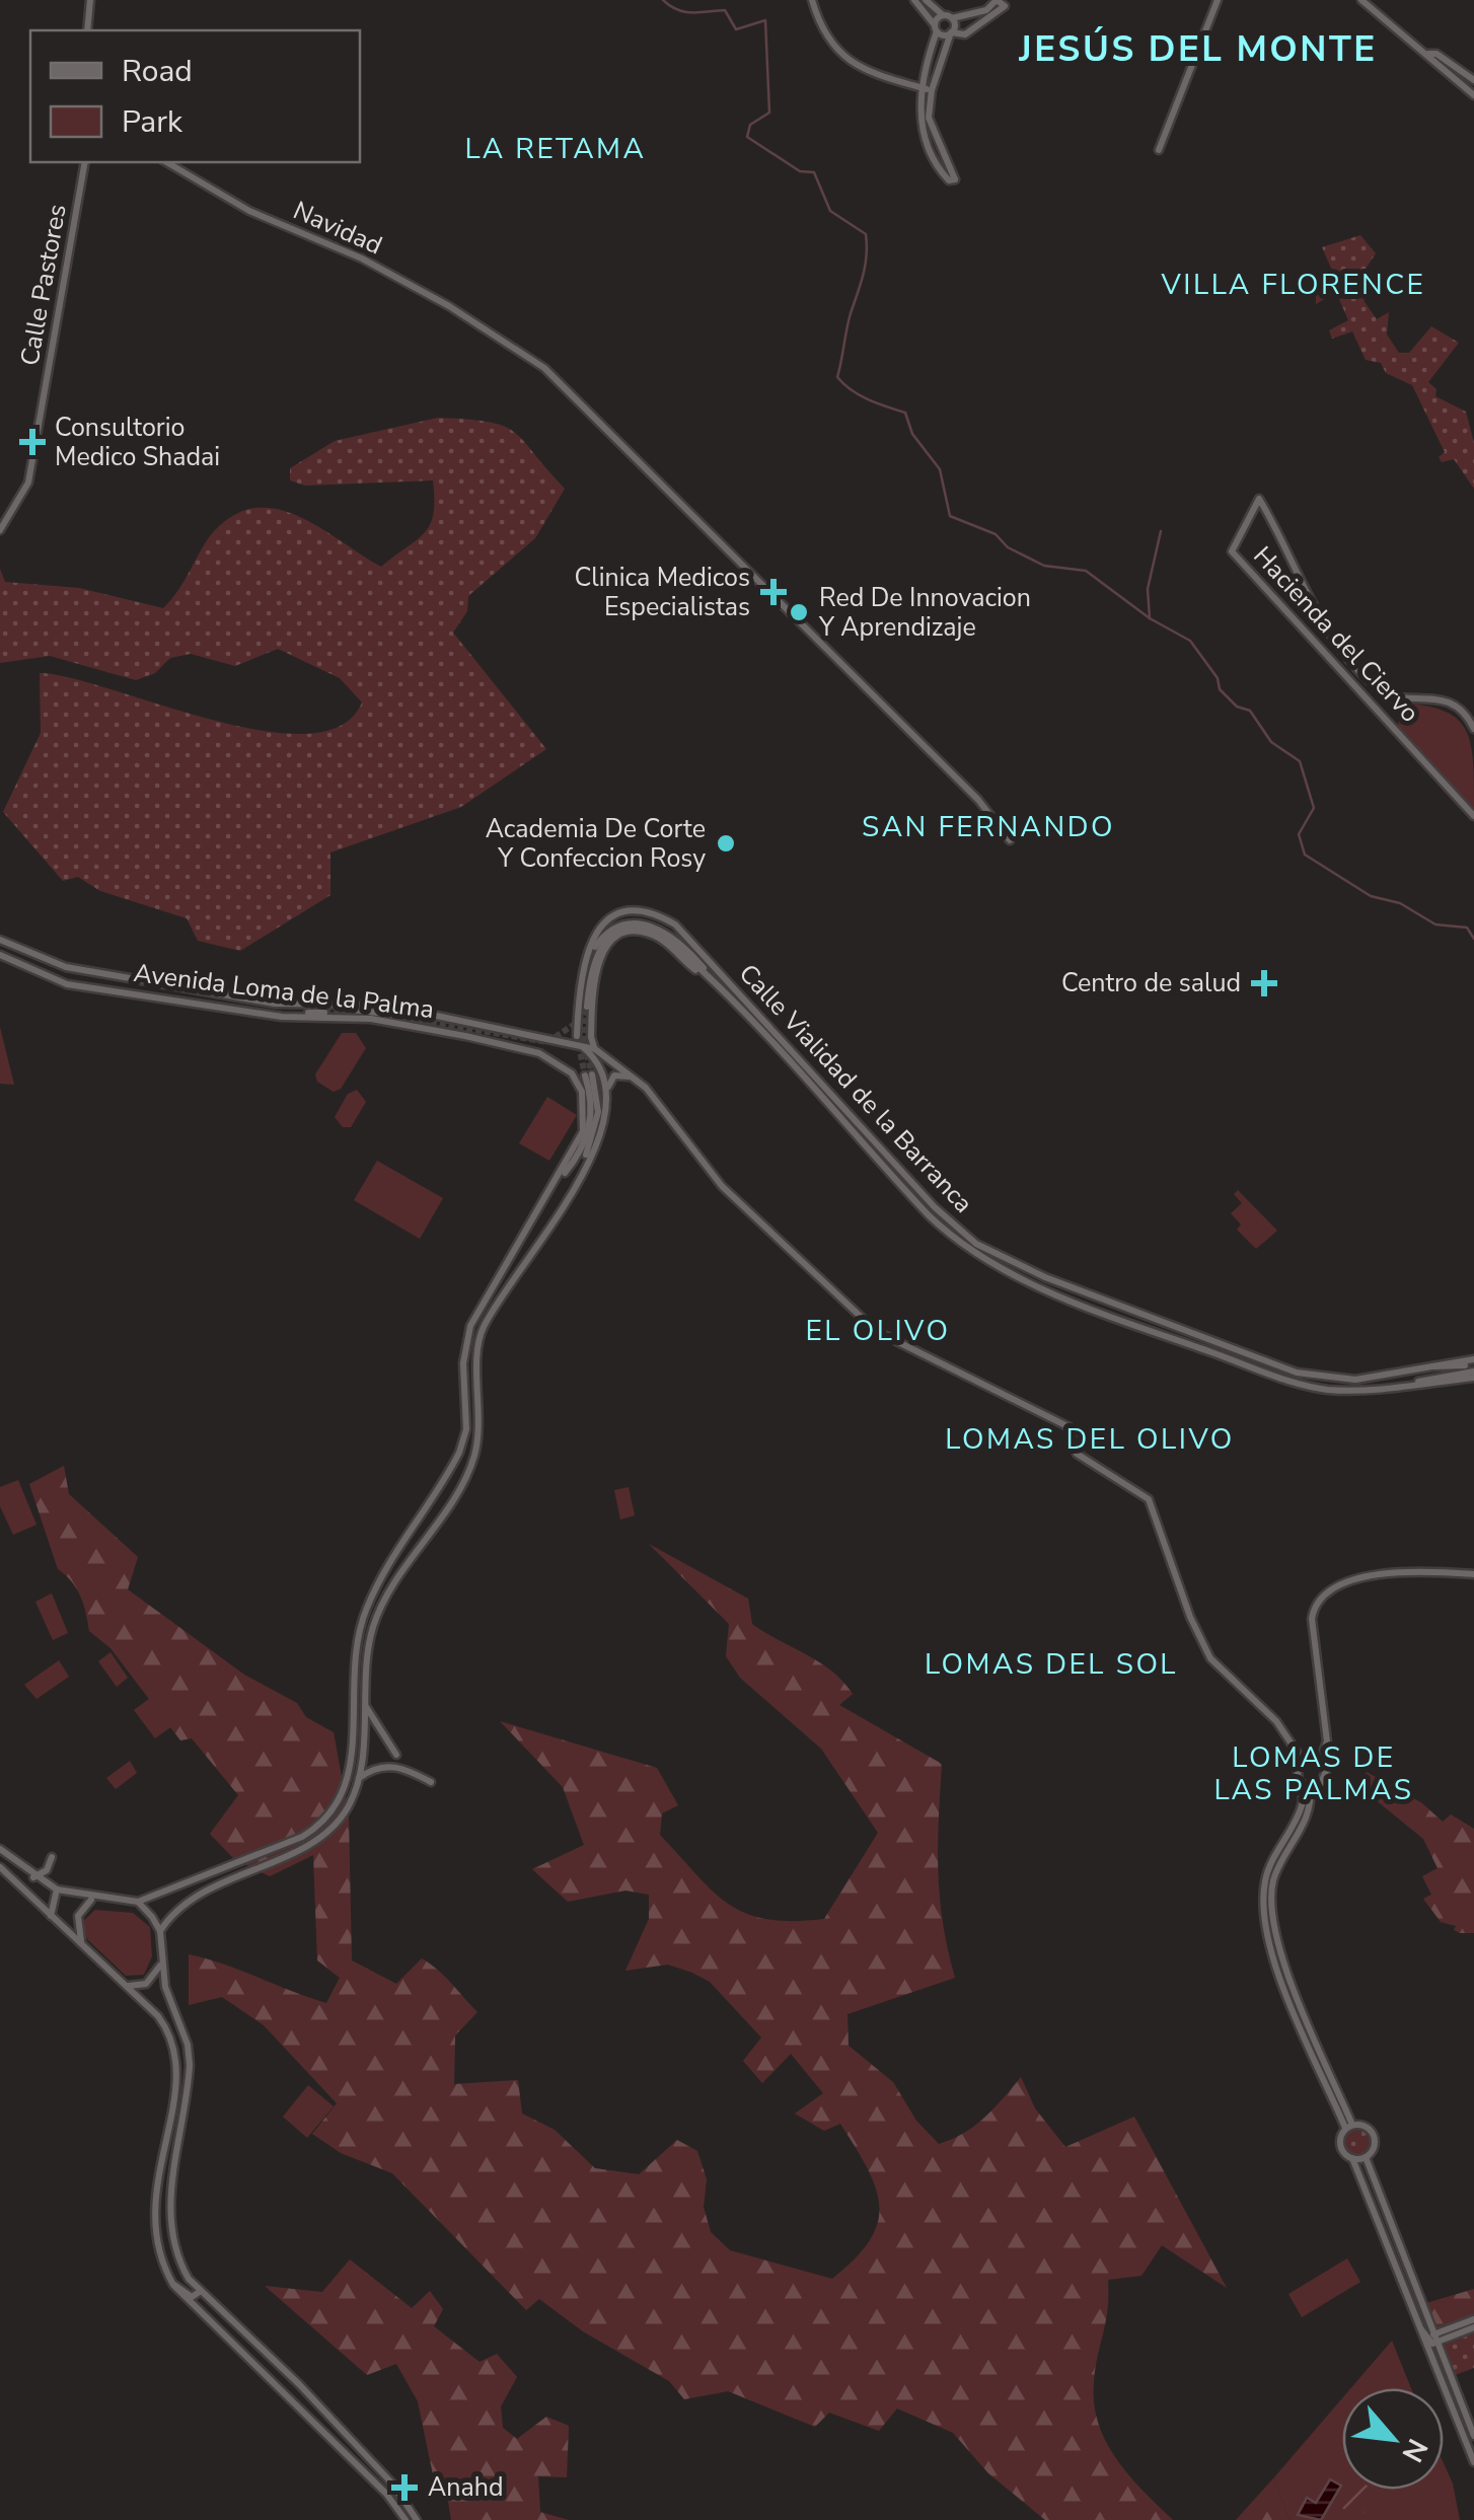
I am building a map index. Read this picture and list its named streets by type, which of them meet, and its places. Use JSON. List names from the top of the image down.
{
  "streets": {
    "main road": [
      "Navidad",
      "Calle Pastores",
      "Hacienda del Ciervo",
      "Avenida Loma de la Palma",
      "Calle Vialidad de la Barranca"
    ]
  },
  "districts": [
    "JESÚS DEL MONTE",
    "LA RETAMA",
    "VILLA FLORENCE",
    "SAN FERNANDO",
    "EL OLIVO",
    "LOMAS DEL OLIVO",
    "LOMAS DEL SOL",
    "LOMAS DE LAS PALMAS"
  ],
  "places": {
    "health": [
      "Consultorio Medico Shadai",
      "Clinica Medicos Especialistas",
      "Centro de salud",
      "Anahd"
    ],
    "other": ["Red De Innovacion Y Aprendizaje", "Academia De Corte Y Confeccion Rosy"]
  },
  "legend": ["Road", "Park"],
  "north": "bottom right"
}
